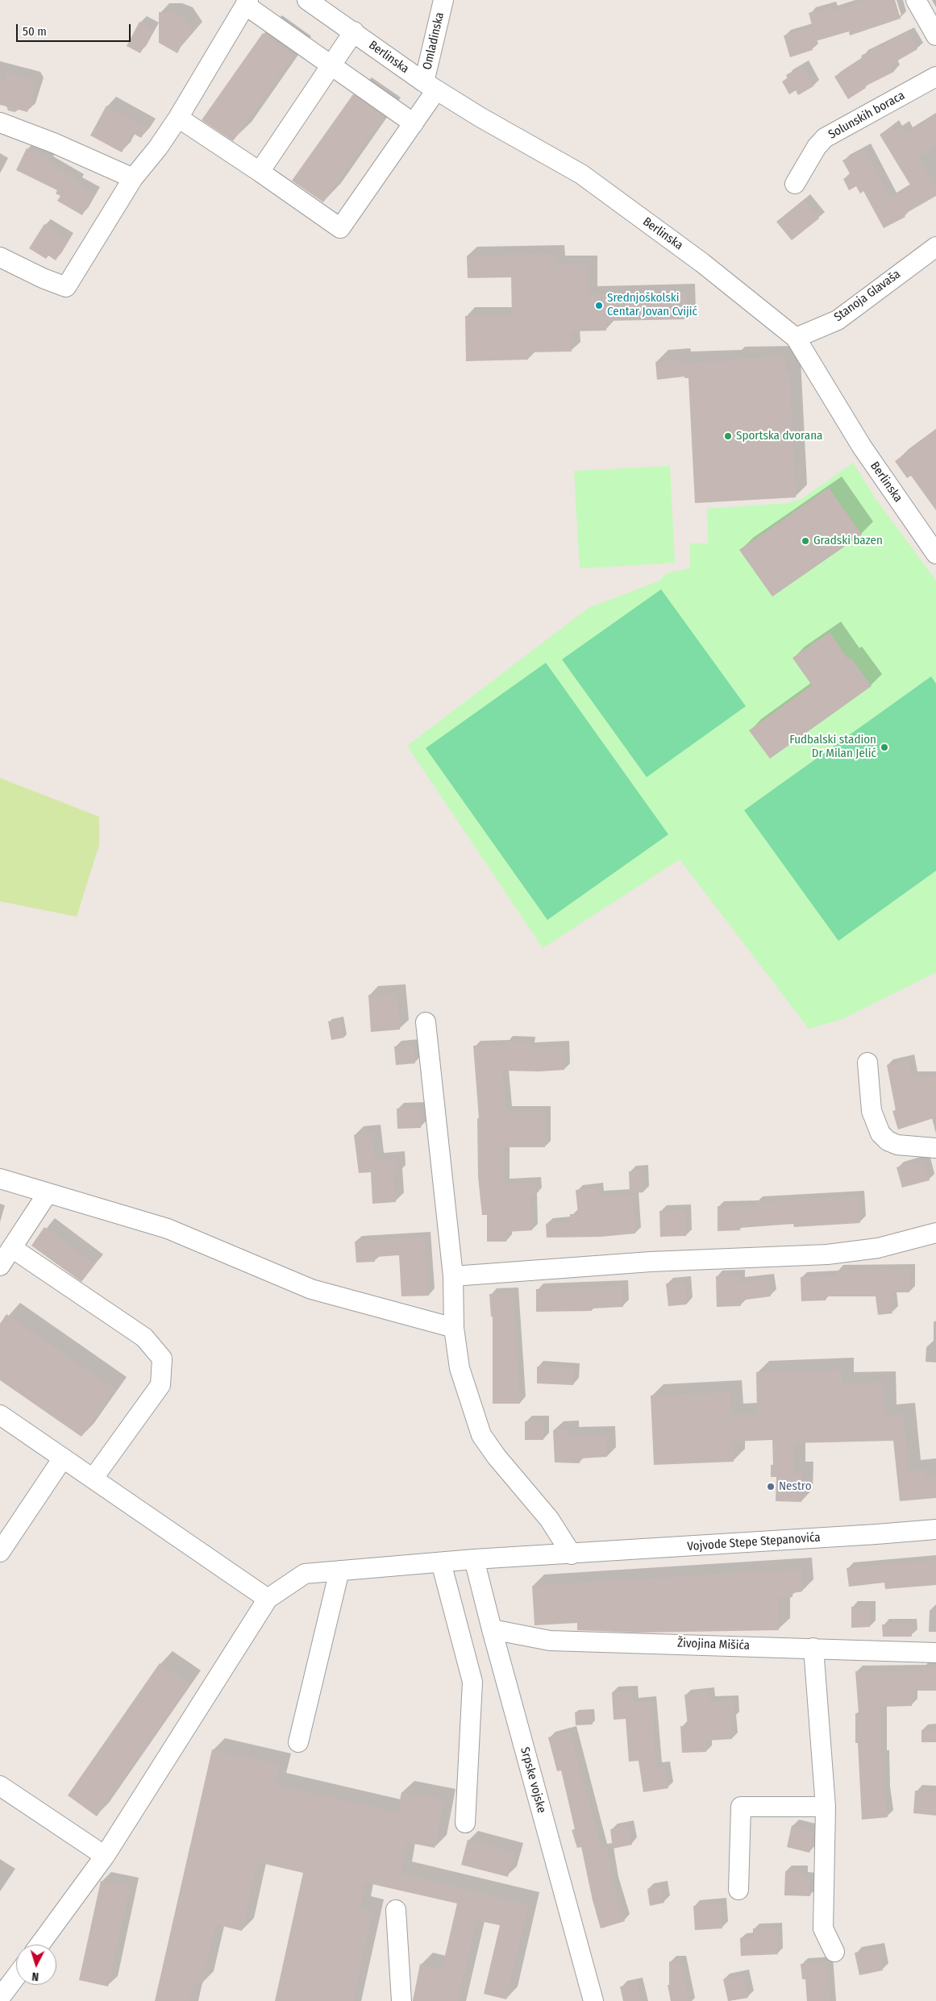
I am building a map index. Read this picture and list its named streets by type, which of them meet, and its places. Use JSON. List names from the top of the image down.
{
  "streets": {
    "street": [
      "Omladinska",
      "Berlinska",
      "Solunskih boraca",
      "Stanoja Glavaša",
      "Vojvode Stepe Stepanovića",
      "Živojina Mišića",
      "Srpske vojske"
    ]
  },
  "crossings": [
    ["Omladinska", "Berlinska"],
    ["Berlinska", "Stanoja Glavaša"],
    ["Vojvode Stepe Stepanovića", "Srpske vojske"],
    ["Živojina Mišića", "Srpske vojske"]
  ],
  "places": [
    "Srednjoškolski Centar Jovan Cvijić",
    "Sportska dvorana",
    "Gradski bazen",
    "Fudbalski stadion Dr Milan Jelić",
    "Nestro"
  ],
  "scale_bar": "50 m",
  "north": "bottom"
}
